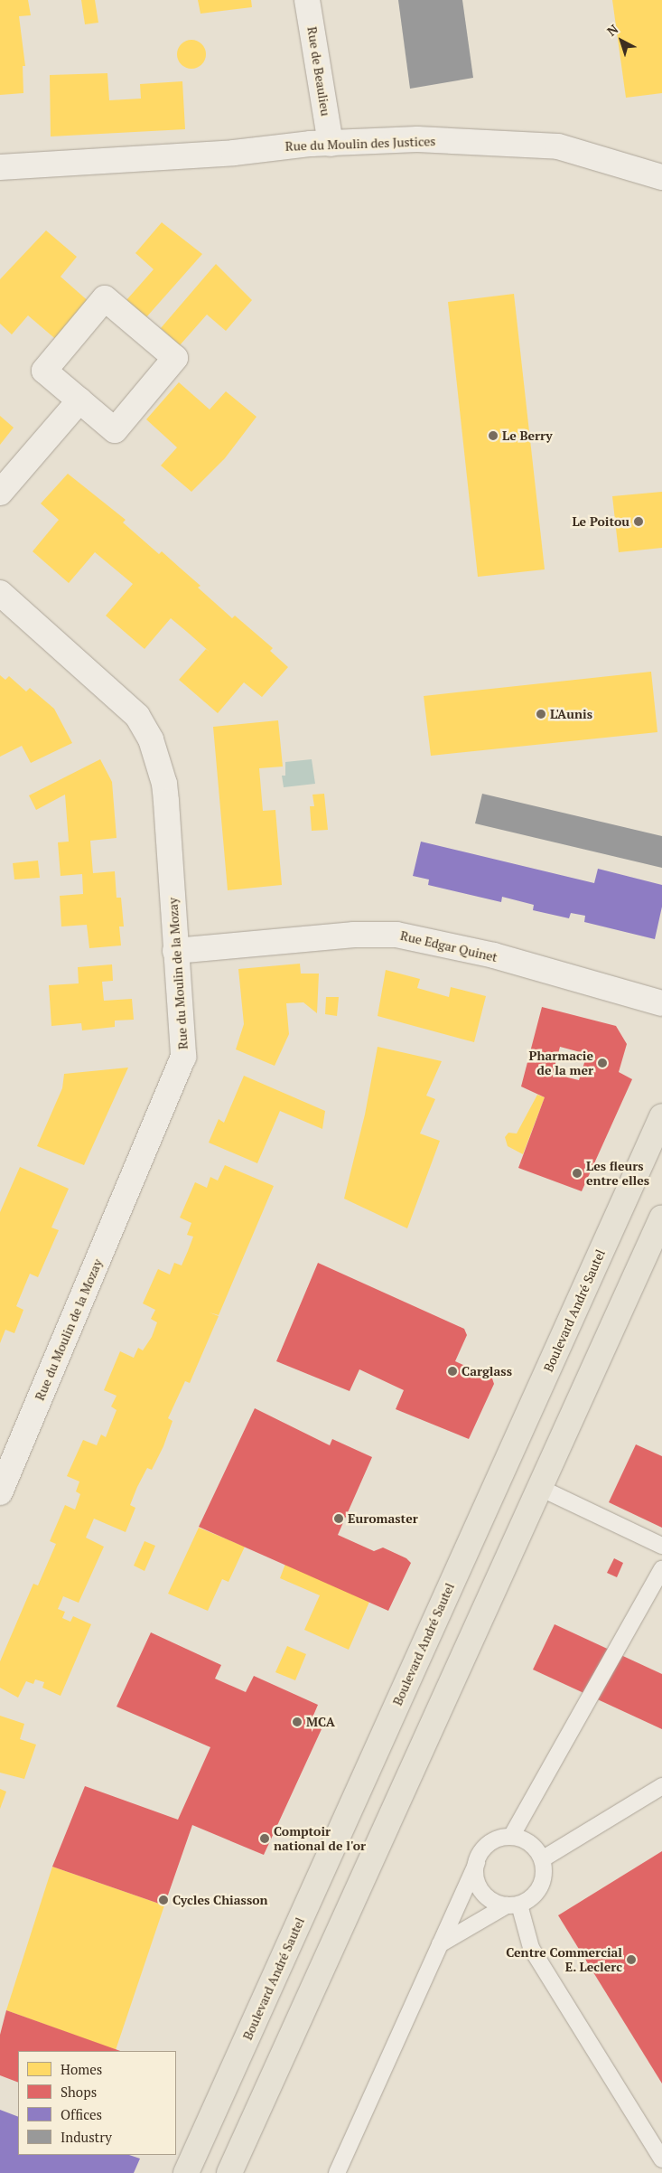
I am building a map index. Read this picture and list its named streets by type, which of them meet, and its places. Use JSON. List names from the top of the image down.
{
  "streets": {
    "main road": ["Boulevard André Sautel"],
    "street": [
      "Rue de Beaulieu",
      "Rue du Moulin des Justices",
      "Rue Edgar Quinet",
      "Rue du Moulin de la Mozay"
    ]
  },
  "crossings": [
    ["Rue de Beaulieu", "Rue du Moulin des Justices"],
    ["Rue Edgar Quinet", "Rue du Moulin de la Mozay"]
  ],
  "places": [
    "Le Berry",
    "Le Poitou",
    "L'Aunis",
    "Pharmacie de la mer",
    "Les fleurs entre elles",
    "Carglass",
    "Euromaster",
    "MCA",
    "Comptoir national de l'or",
    "Cycles Chiasson",
    "Centre Commercial E. Leclerc"
  ],
  "legend": [
    "Homes",
    "Shops",
    "Offices",
    "Industry"
  ],
  "north": "top left"
}
